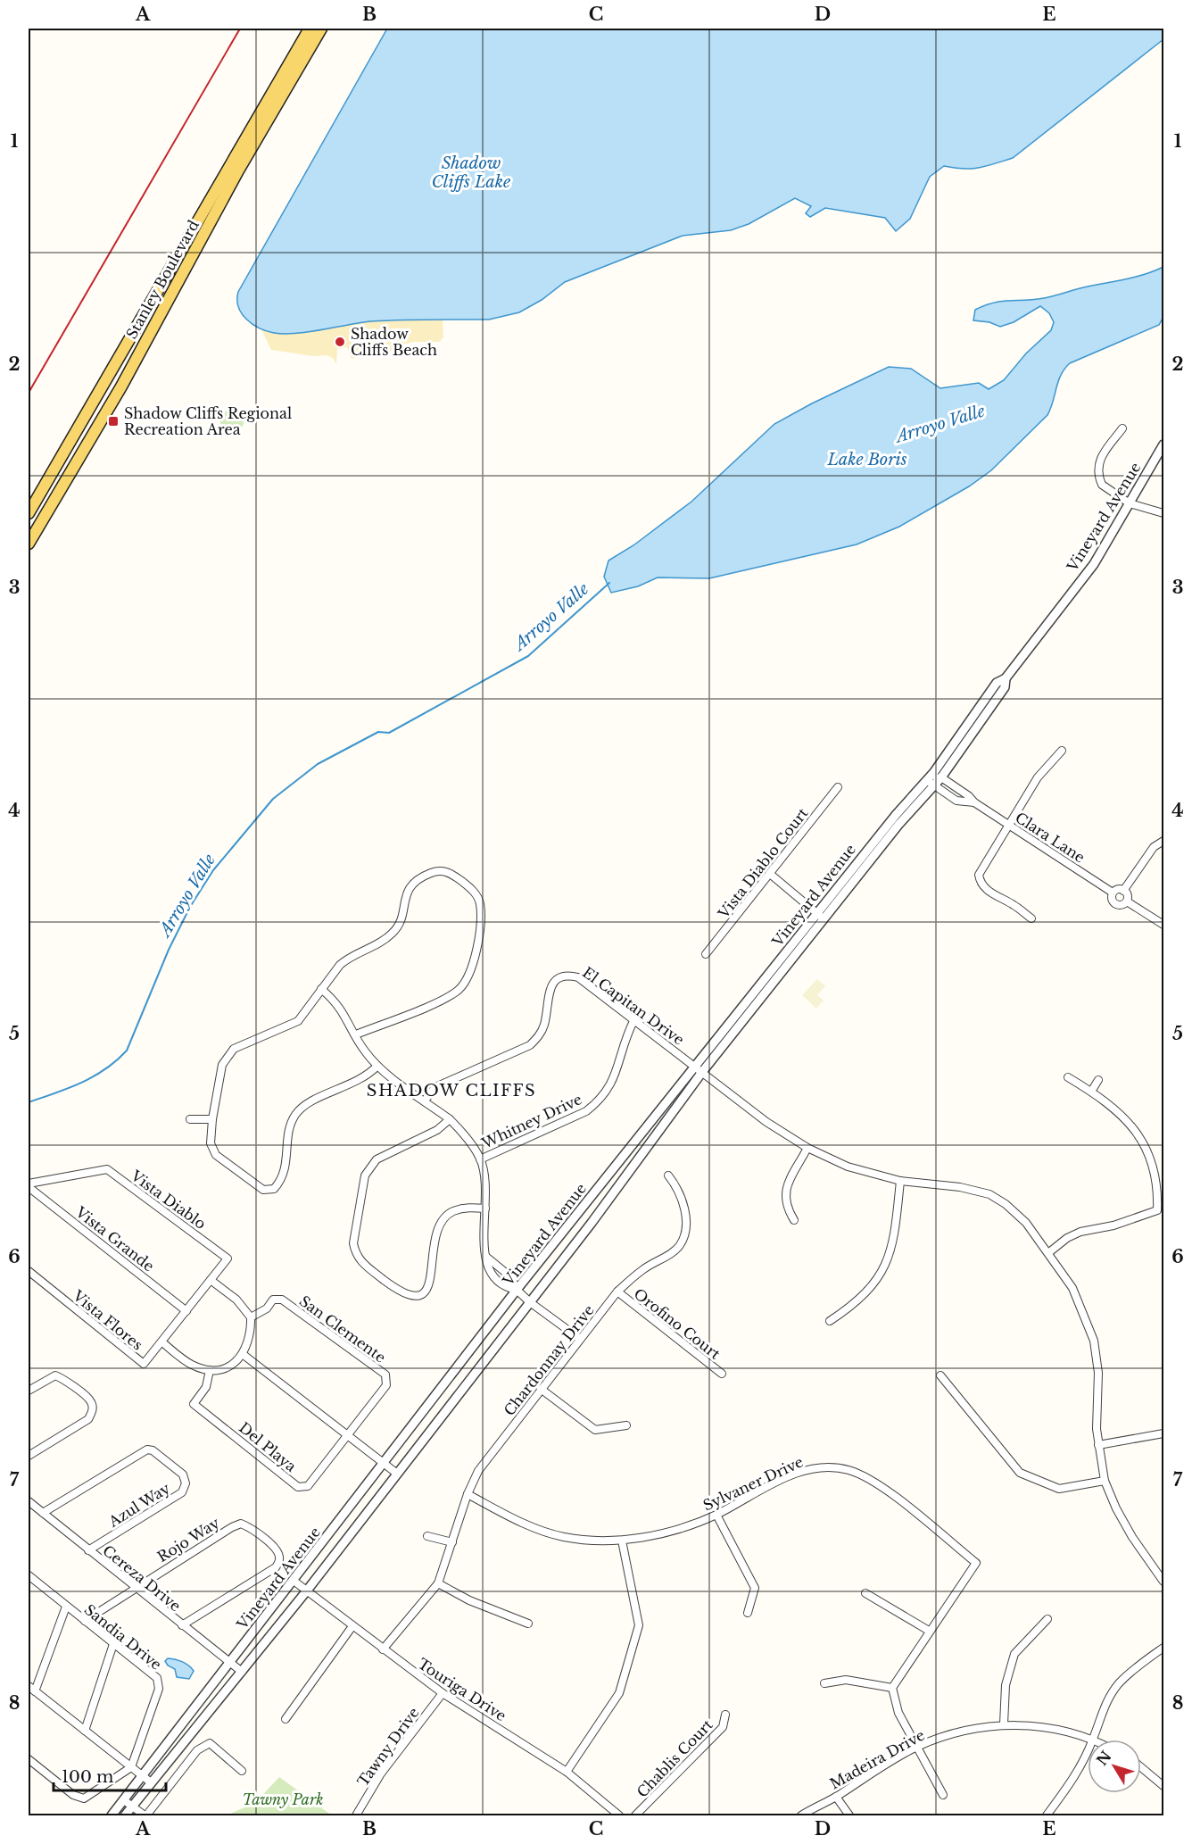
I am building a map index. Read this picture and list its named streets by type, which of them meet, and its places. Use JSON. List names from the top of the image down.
{
  "streets": {
    "main road": ["Stanley Boulevard"],
    "street": [
      "Vineyard Avenue",
      "Clara Lane",
      "Vista Diablo Court",
      "El Capitan Drive",
      "Whitney Drive",
      "Vista Diablo",
      "Vista Grande",
      "Vista Flores",
      "Orofino Court",
      "San Clemente",
      "Chardonnay Drive",
      "Del Playa",
      "Sylvaner Drive",
      "Azul Way",
      "Rojo Way",
      "Cereza Drive",
      "Sandia Drive",
      "Touriga Drive",
      "Tawny Drive",
      "Chablis Court",
      "Madeira Drive"
    ]
  },
  "crossings": [
    ["Vineyard Avenue", "Clara Lane"],
    ["Vineyard Avenue", "El Capitan Drive"],
    ["Vineyard Avenue", "Cereza Drive"],
    ["Vineyard Avenue", "Touriga Drive"],
    ["El Capitan Drive", "Whitney Drive"],
    ["Vista Diablo", "Vista Grande"],
    ["Vista Diablo", "Vista Flores"],
    ["Vista Diablo", "San Clemente"],
    ["Vista Diablo", "Del Playa"],
    ["Vista Grande", "Vista Flores"],
    ["Vista Grande", "San Clemente"],
    ["Vista Grande", "Del Playa"],
    ["Vista Flores", "San Clemente"],
    ["Vista Flores", "Del Playa"],
    ["Orofino Court", "Chardonnay Drive"],
    ["San Clemente", "Del Playa"],
    ["Chardonnay Drive", "Sylvaner Drive"],
    ["Azul Way", "Cereza Drive"],
    ["Rojo Way", "Cereza Drive"],
    ["Rojo Way", "Sandia Drive"],
    ["Touriga Drive", "Tawny Drive"]
  ],
  "districts": ["SHADOW CLIFFS"],
  "water": ["Shadow Cliffs Lake", "Arroyo Valle", "Lake Boris"],
  "parks": ["Tawny Park"],
  "places": {
    "other": ["Shadow Cliffs Beach"],
    "transit": ["Shadow Cliffs Regional Recreation Area"]
  },
  "scale_bar": "100 m",
  "north": "top left",
  "grid": {
    "columns": [
      "A",
      "B",
      "C",
      "D",
      "E"
    ],
    "rows": [
      "1",
      "2",
      "3",
      "4",
      "5",
      "6",
      "7",
      "8"
    ]
  }
}
